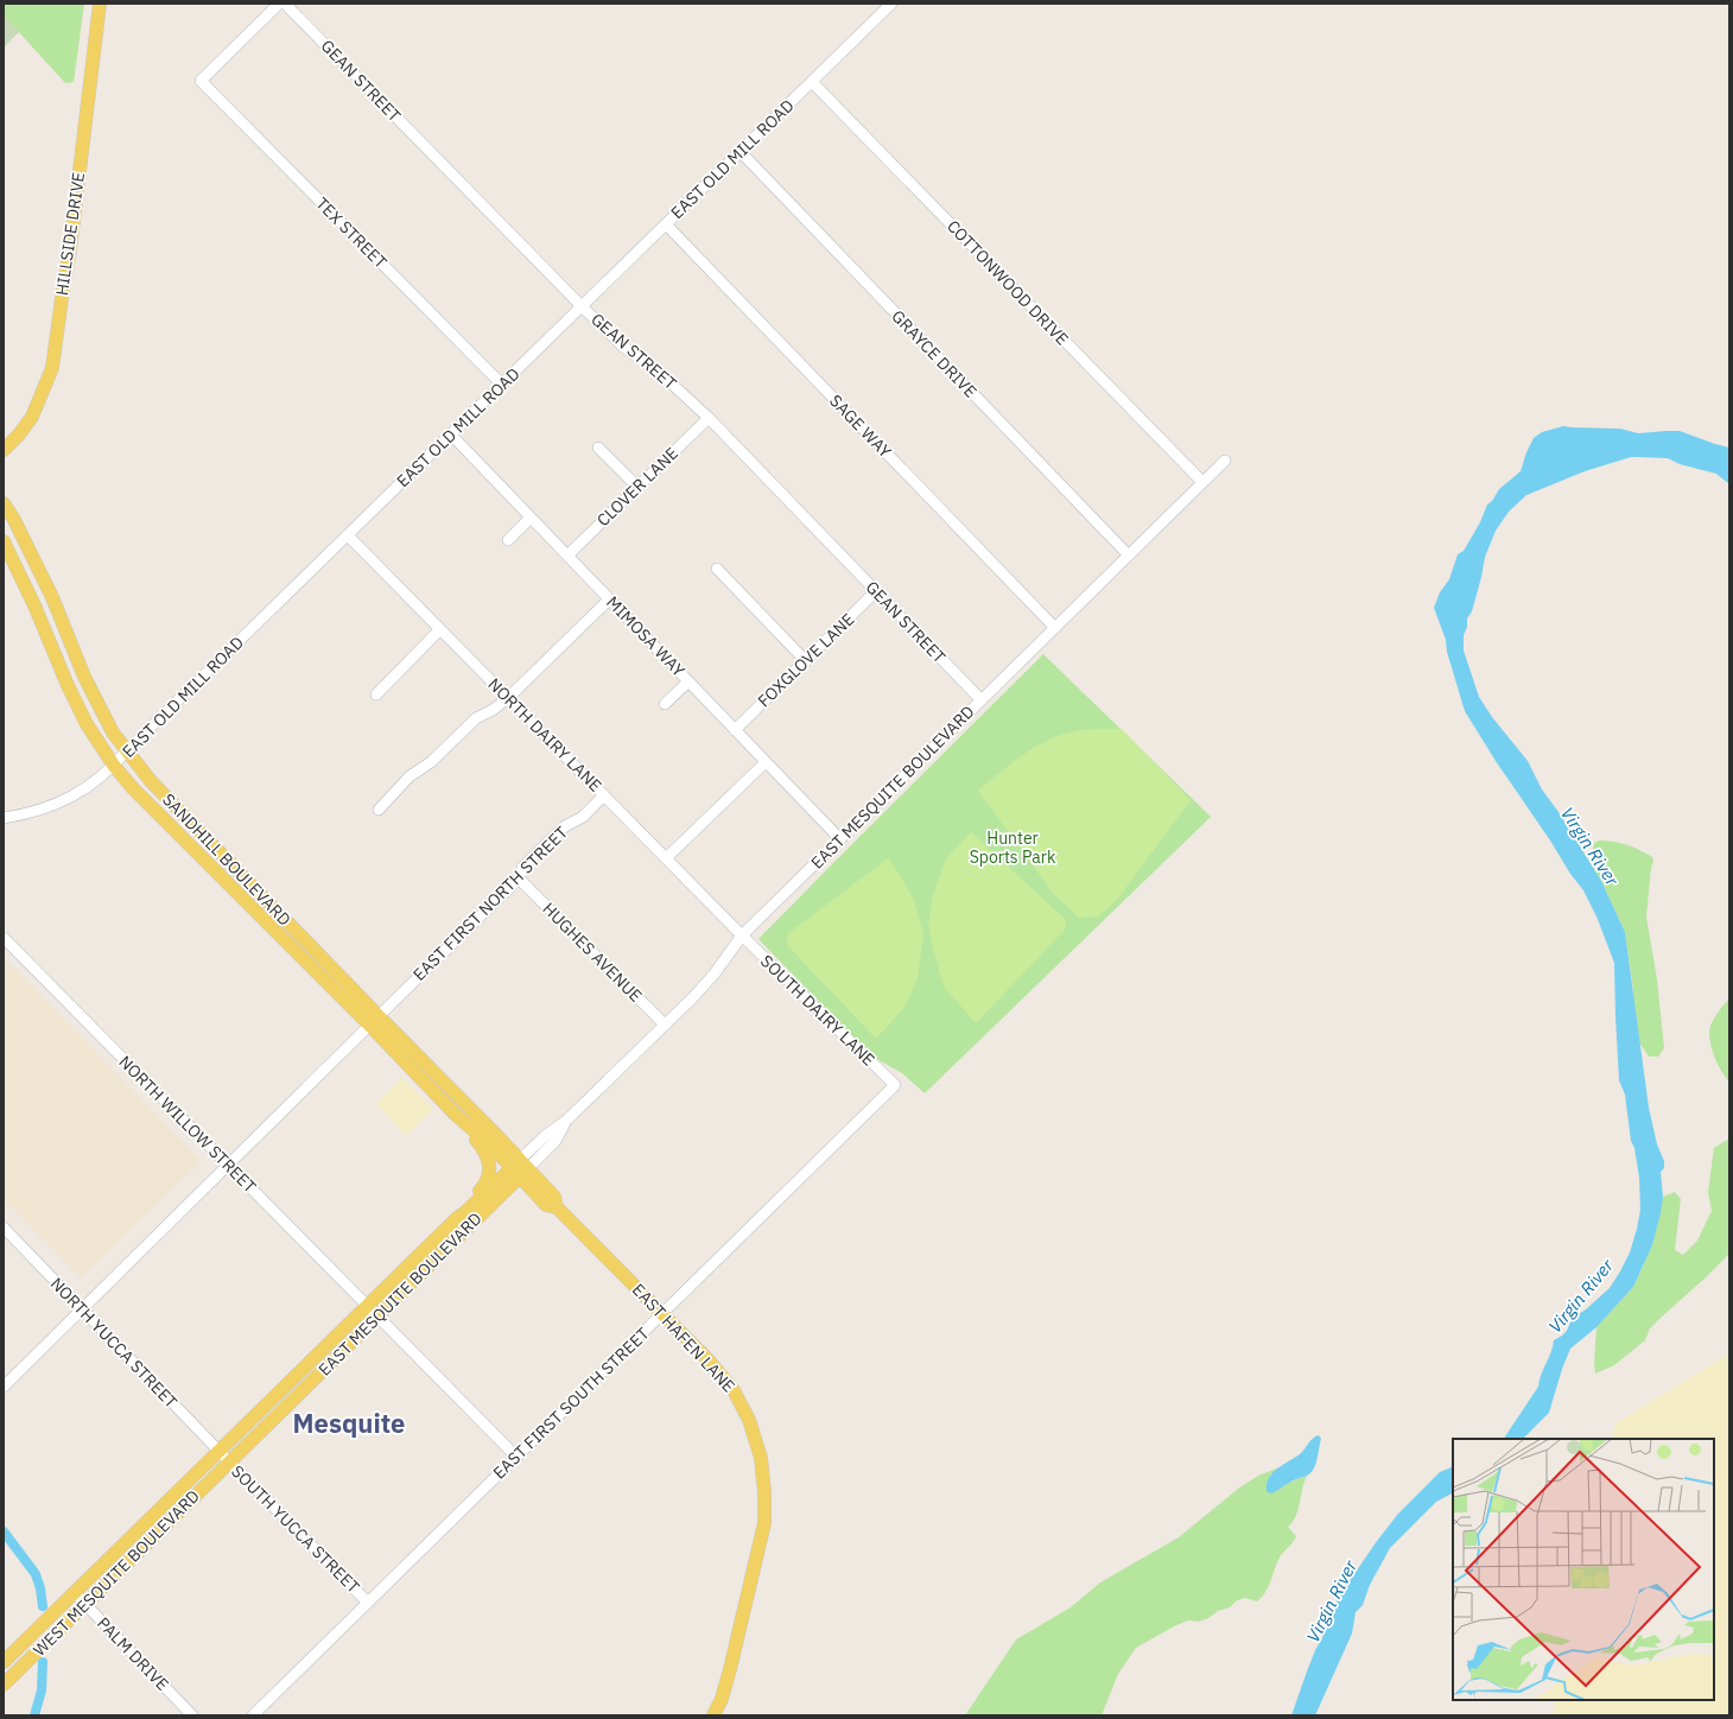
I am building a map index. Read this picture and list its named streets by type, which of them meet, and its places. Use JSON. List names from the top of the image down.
{
  "streets": {
    "main road": [
      "HILLSIDE DRIVE",
      "EAST MESQUITE BOULEVARD",
      "SANDHILL BOULEVARD",
      "EAST HAFEN LANE",
      "WEST MESQUITE BOULEVARD"
    ],
    "street": [
      "GEAN STREET",
      "EAST OLD MILL ROAD",
      "TEX STREET",
      "COTTONWOOD DRIVE",
      "GRAYCE DRIVE",
      "SAGE WAY",
      "CLOVER LANE",
      "MIMOSA WAY",
      "FOXGLOVE LANE",
      "NORTH DAIRY LANE",
      "EAST FIRST NORTH STREET",
      "HUGHES AVENUE",
      "SOUTH DAIRY LANE",
      "NORTH WILLOW STREET",
      "NORTH YUCCA STREET",
      "EAST FIRST SOUTH STREET",
      "SOUTH YUCCA STREET",
      "PALM DRIVE"
    ]
  },
  "crossings": [
    ["GEAN STREET", "EAST OLD MILL ROAD"],
    ["GEAN STREET", "CLOVER LANE"],
    ["GEAN STREET", "FOXGLOVE LANE"],
    ["GEAN STREET", "EAST MESQUITE BOULEVARD"],
    ["EAST OLD MILL ROAD", "TEX STREET"],
    ["EAST OLD MILL ROAD", "COTTONWOOD DRIVE"],
    ["EAST OLD MILL ROAD", "GRAYCE DRIVE"],
    ["EAST OLD MILL ROAD", "SAGE WAY"],
    ["EAST OLD MILL ROAD", "MIMOSA WAY"],
    ["EAST OLD MILL ROAD", "NORTH DAIRY LANE"],
    ["EAST OLD MILL ROAD", "SANDHILL BOULEVARD"],
    ["COTTONWOOD DRIVE", "EAST MESQUITE BOULEVARD"],
    ["GRAYCE DRIVE", "EAST MESQUITE BOULEVARD"],
    ["SAGE WAY", "EAST MESQUITE BOULEVARD"],
    ["CLOVER LANE", "MIMOSA WAY"],
    ["MIMOSA WAY", "FOXGLOVE LANE"],
    ["MIMOSA WAY", "EAST MESQUITE BOULEVARD"],
    ["NORTH DAIRY LANE", "EAST MESQUITE BOULEVARD"],
    ["NORTH DAIRY LANE", "EAST FIRST NORTH STREET"],
    ["NORTH DAIRY LANE", "SOUTH DAIRY LANE"],
    ["EAST MESQUITE BOULEVARD", "SANDHILL BOULEVARD"],
    ["EAST MESQUITE BOULEVARD", "HUGHES AVENUE"],
    ["EAST MESQUITE BOULEVARD", "SOUTH DAIRY LANE"],
    ["EAST MESQUITE BOULEVARD", "NORTH WILLOW STREET"],
    ["EAST MESQUITE BOULEVARD", "EAST HAFEN LANE"],
    ["EAST MESQUITE BOULEVARD", "NORTH YUCCA STREET"],
    ["EAST MESQUITE BOULEVARD", "SOUTH YUCCA STREET"],
    ["EAST MESQUITE BOULEVARD", "WEST MESQUITE BOULEVARD"],
    ["SANDHILL BOULEVARD", "EAST FIRST NORTH STREET"],
    ["SANDHILL BOULEVARD", "EAST HAFEN LANE"],
    ["EAST FIRST NORTH STREET", "HUGHES AVENUE"],
    ["EAST FIRST NORTH STREET", "NORTH WILLOW STREET"],
    ["EAST FIRST NORTH STREET", "NORTH YUCCA STREET"],
    ["SOUTH DAIRY LANE", "EAST FIRST SOUTH STREET"],
    ["NORTH WILLOW STREET", "EAST FIRST SOUTH STREET"],
    ["EAST HAFEN LANE", "EAST FIRST SOUTH STREET"],
    ["NORTH YUCCA STREET", "SOUTH YUCCA STREET"],
    ["NORTH YUCCA STREET", "WEST MESQUITE BOULEVARD"],
    ["EAST FIRST SOUTH STREET", "SOUTH YUCCA STREET"],
    ["SOUTH YUCCA STREET", "WEST MESQUITE BOULEVARD"],
    ["WEST MESQUITE BOULEVARD", "PALM DRIVE"]
  ],
  "districts": ["Mesquite"],
  "water": ["Virgin River"],
  "parks": ["Hunter Sports Park"]
}
